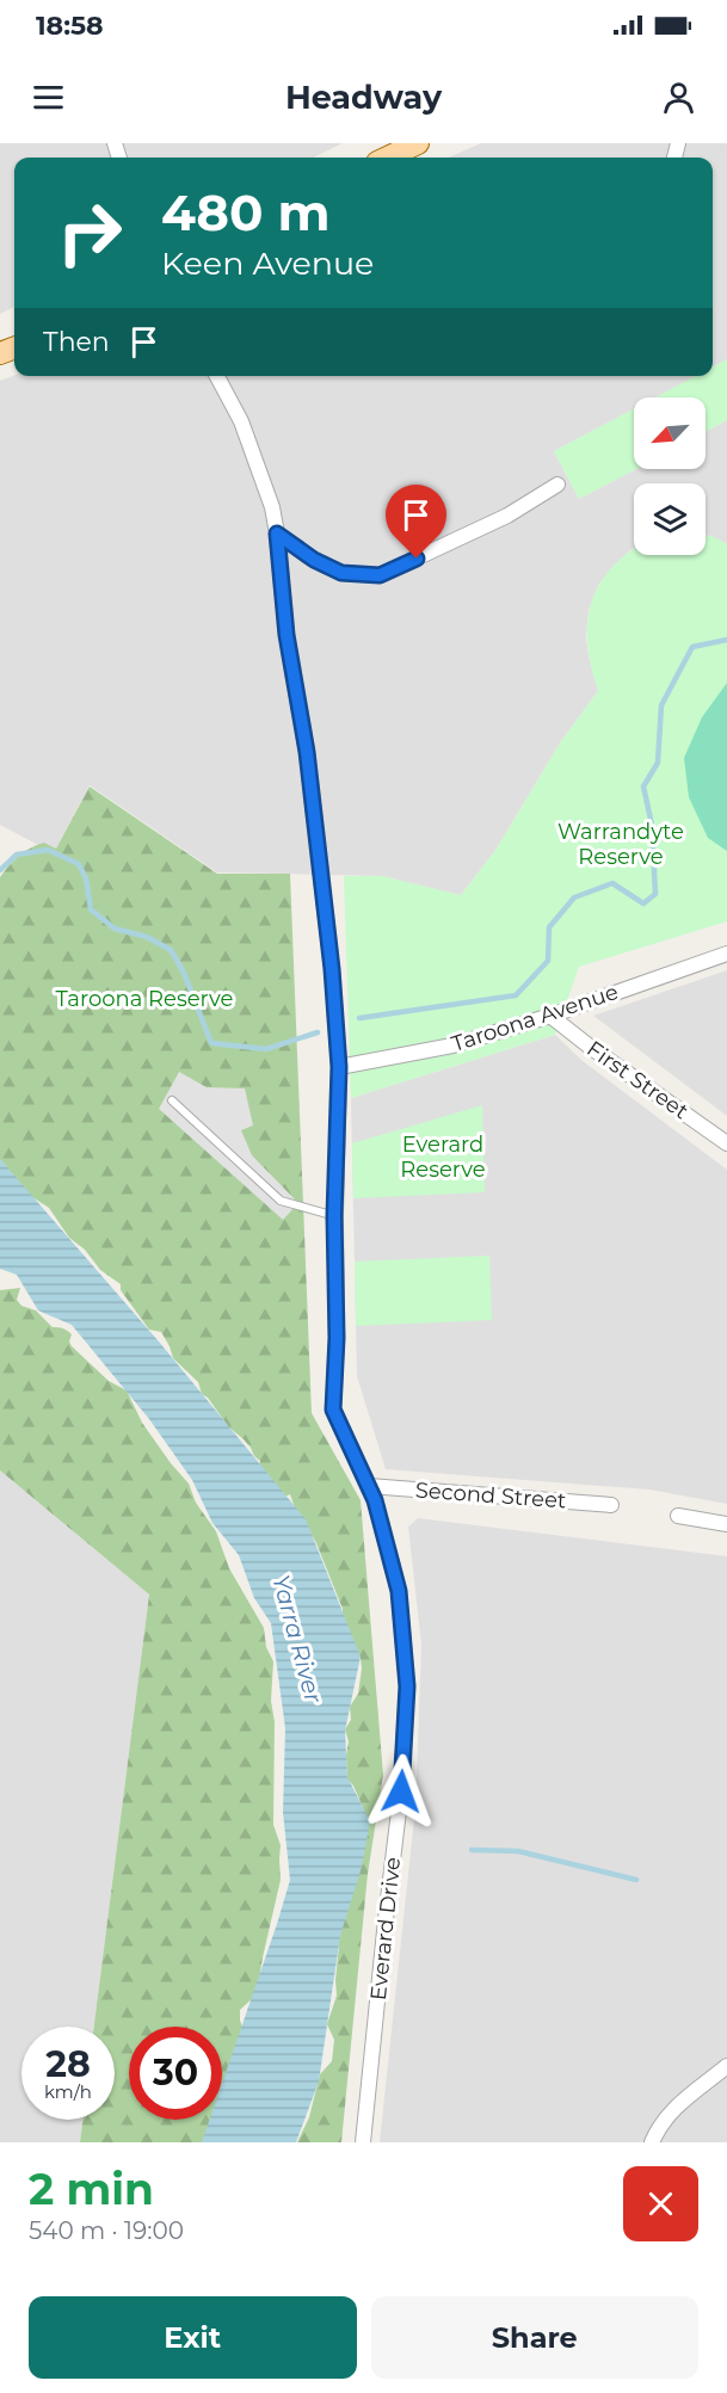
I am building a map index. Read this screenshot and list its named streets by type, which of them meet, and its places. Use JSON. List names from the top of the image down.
{
  "streets": {
    "street": [
      "Taroona Avenue",
      "First Street",
      "Second Street",
      "Everard Drive"
    ]
  },
  "crossings": [
    ["Taroona Avenue", "First Street"],
    ["Taroona Avenue", "Everard Drive"],
    ["Second Street", "Everard Drive"]
  ],
  "water": ["Yarra River"],
  "parks": ["Warrandyte Reserve", "Taroona Reserve", "Everard Reserve"],
  "north": "bottom left",
  "page": {
    "status": "18:58",
    "header": "Headway",
    "turn": ["480 m", "Keen Avenue"],
    "then": "Then",
    "speed": "28 km/h",
    "limit": "30",
    "heading": ["2 min", "540 m · 19:00"],
    "buttons": ["Exit", "Share"]
  }
}
